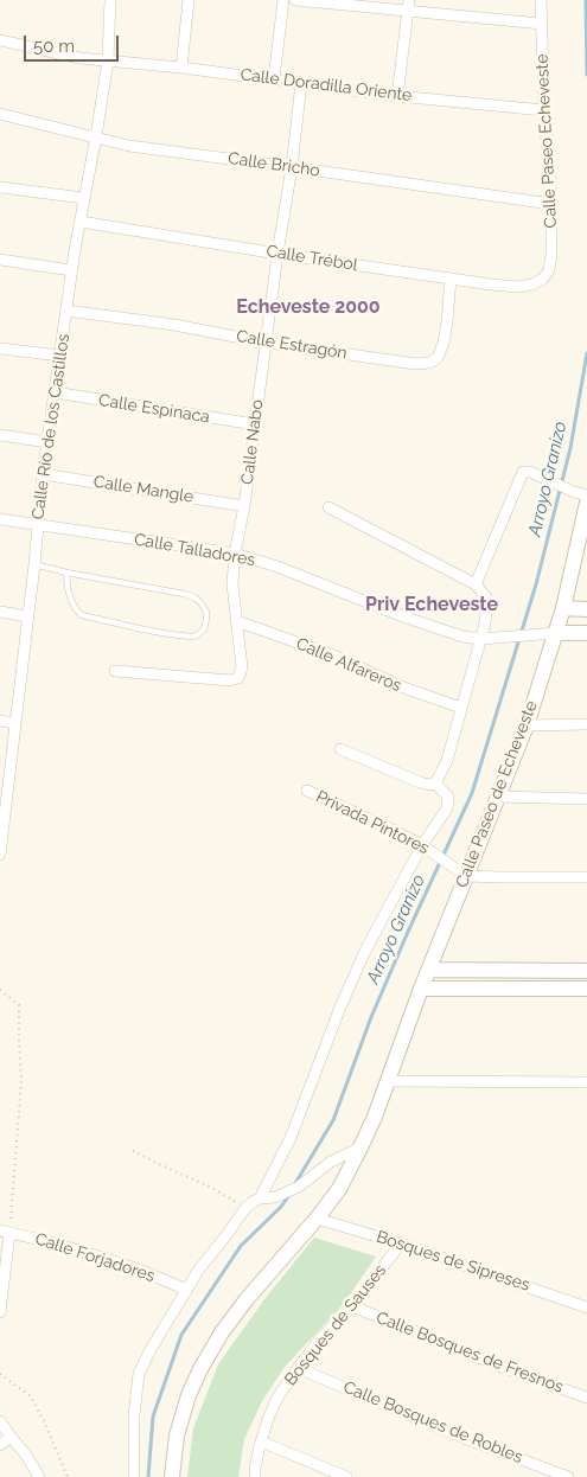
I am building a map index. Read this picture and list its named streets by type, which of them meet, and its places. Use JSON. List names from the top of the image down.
{
  "streets": {
    "street": [
      "Calle Doradilla Oriente",
      "Calle Paseo Echeveste",
      "Calle Bricho",
      "Calle Trébol",
      "Calle Estragón",
      "Calle Espinaca",
      "Calle Río de los Castillos",
      "Calle Nabo",
      "Calle Mangle",
      "Calle Talladores",
      "Calle Alfareros",
      "Calle Paseo de Echeveste",
      "Privada Pintores",
      "Calle Forjadores",
      "Bosques de Sipreses",
      "Bosques de Sauses",
      "Calle Bosques de Fresnos",
      "Calle Bosques de Robles"
    ]
  },
  "crossings": [
    ["Calle Doradilla Oriente", "Calle Paseo Echeveste"],
    ["Calle Doradilla Oriente", "Calle Río de los Castillos"],
    ["Calle Doradilla Oriente", "Calle Nabo"],
    ["Calle Paseo Echeveste", "Calle Bricho"],
    ["Calle Paseo Echeveste", "Calle Trébol"],
    ["Calle Bricho", "Calle Río de los Castillos"],
    ["Calle Bricho", "Calle Nabo"],
    ["Calle Trébol", "Calle Estragón"],
    ["Calle Trébol", "Calle Río de los Castillos"],
    ["Calle Trébol", "Calle Nabo"],
    ["Calle Estragón", "Calle Río de los Castillos"],
    ["Calle Estragón", "Calle Nabo"],
    ["Calle Espinaca", "Calle Río de los Castillos"],
    ["Calle Espinaca", "Calle Nabo"],
    ["Calle Río de los Castillos", "Calle Mangle"],
    ["Calle Río de los Castillos", "Calle Talladores"],
    ["Calle Nabo", "Calle Mangle"],
    ["Calle Nabo", "Calle Talladores"],
    ["Calle Nabo", "Calle Alfareros"],
    ["Calle Talladores", "Calle Paseo de Echeveste"],
    ["Calle Paseo de Echeveste", "Privada Pintores"],
    ["Calle Paseo de Echeveste", "Bosques de Sipreses"],
    ["Bosques de Sipreses", "Bosques de Sauses"],
    ["Bosques de Sauses", "Calle Bosques de Fresnos"],
    ["Bosques de Sauses", "Calle Bosques de Robles"]
  ],
  "districts": ["Echeveste 2000", "Priv Echeveste"],
  "water": ["Arroyo Granizo"],
  "scale_bar": "50 m"
}
